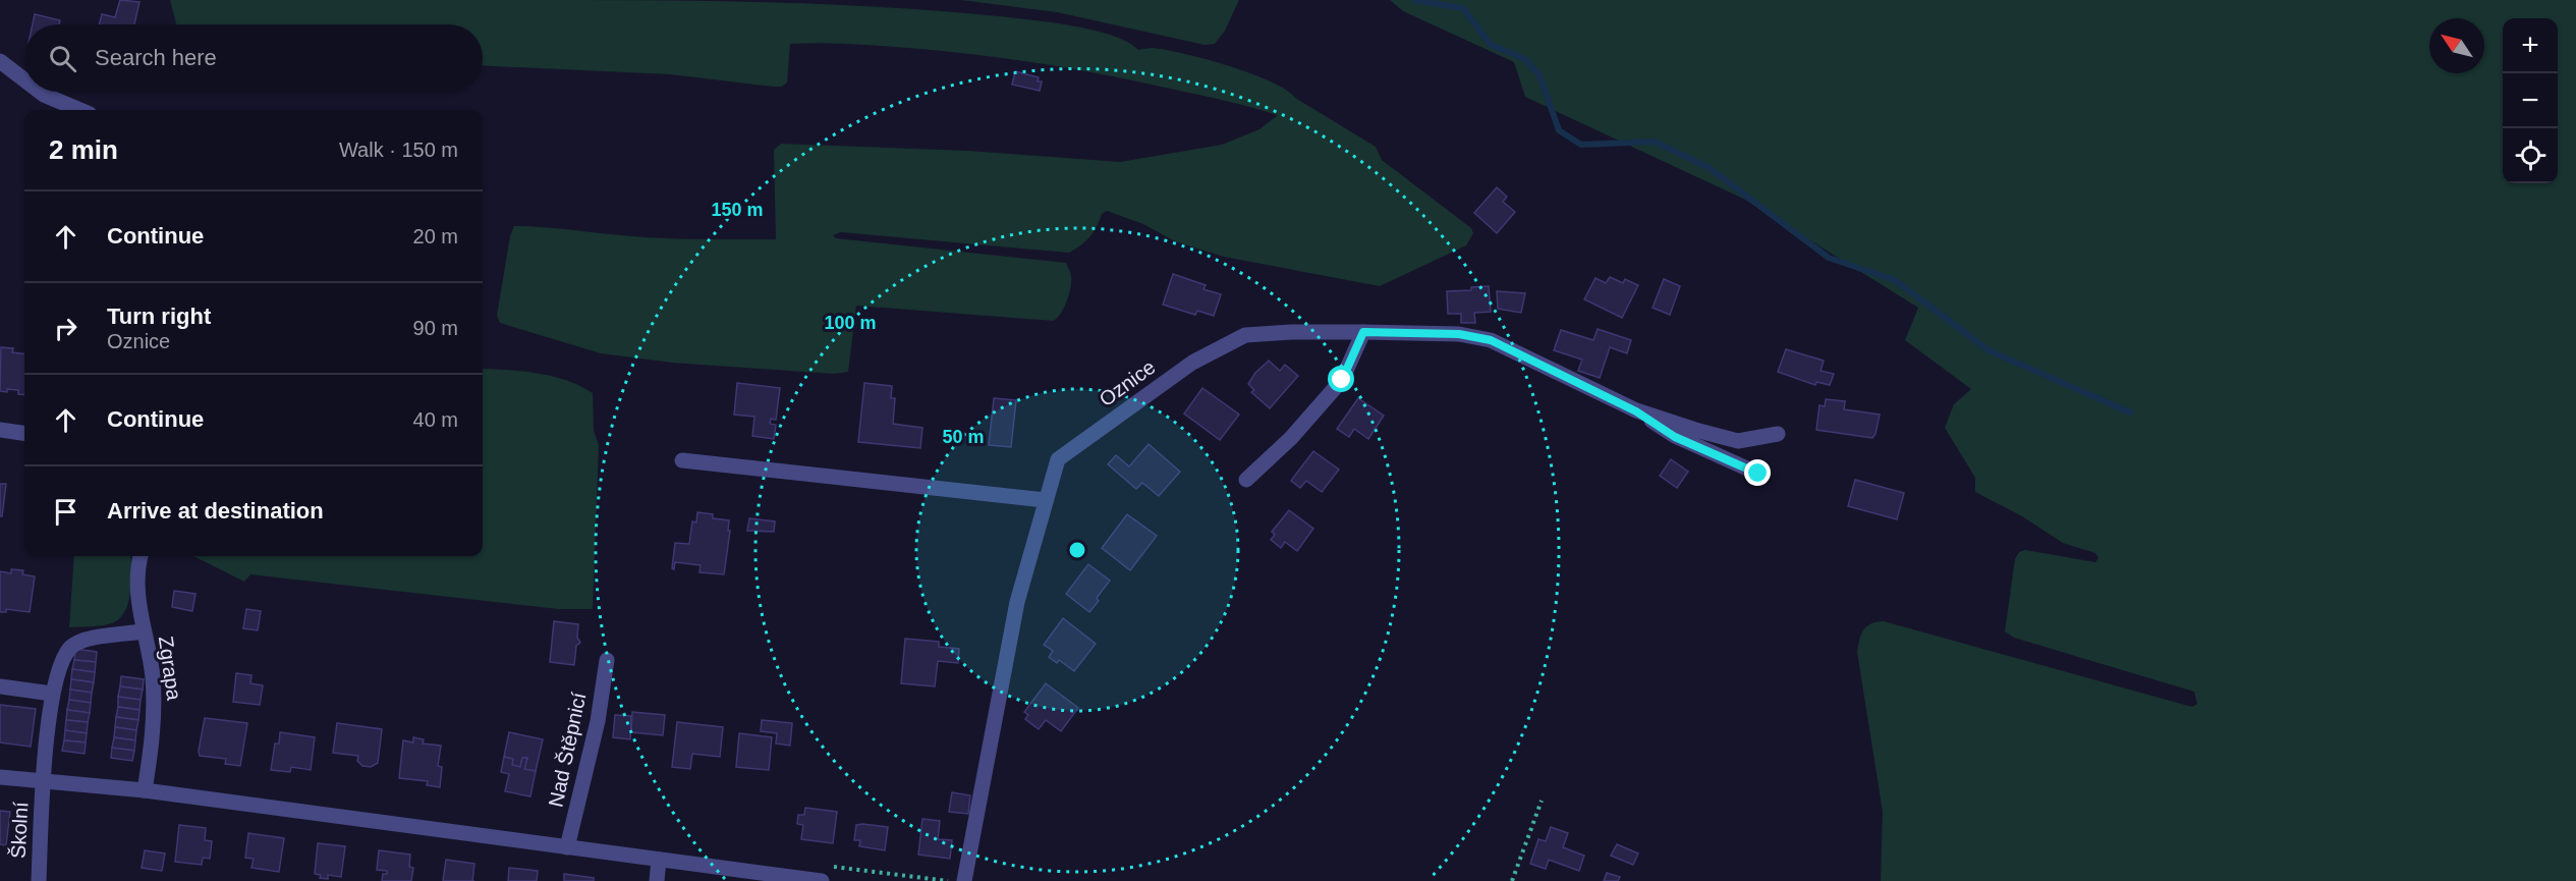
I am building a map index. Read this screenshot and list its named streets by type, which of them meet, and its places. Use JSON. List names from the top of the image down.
{
  "streets": {
    "street": [
      "Oznice",
      "Zgrapa",
      "Nad Štěpnicí",
      "Školní"
    ]
  },
  "crossings": [
    ["Zgrapa", "Školní"]
  ],
  "north": "top left",
  "page": {
    "map_buttons": ["+", "−"],
    "search": "Search here",
    "heading": ["2 min", "Walk · 150 m"],
    "list": [
      ["Continue", "20 m"],
      ["Turn right", "Oznice", "90 m"],
      ["Continue", "40 m"],
      "Arrive at destination"
    ]
  },
  "rings": ["150 m", "100 m", "50 m"]
}
